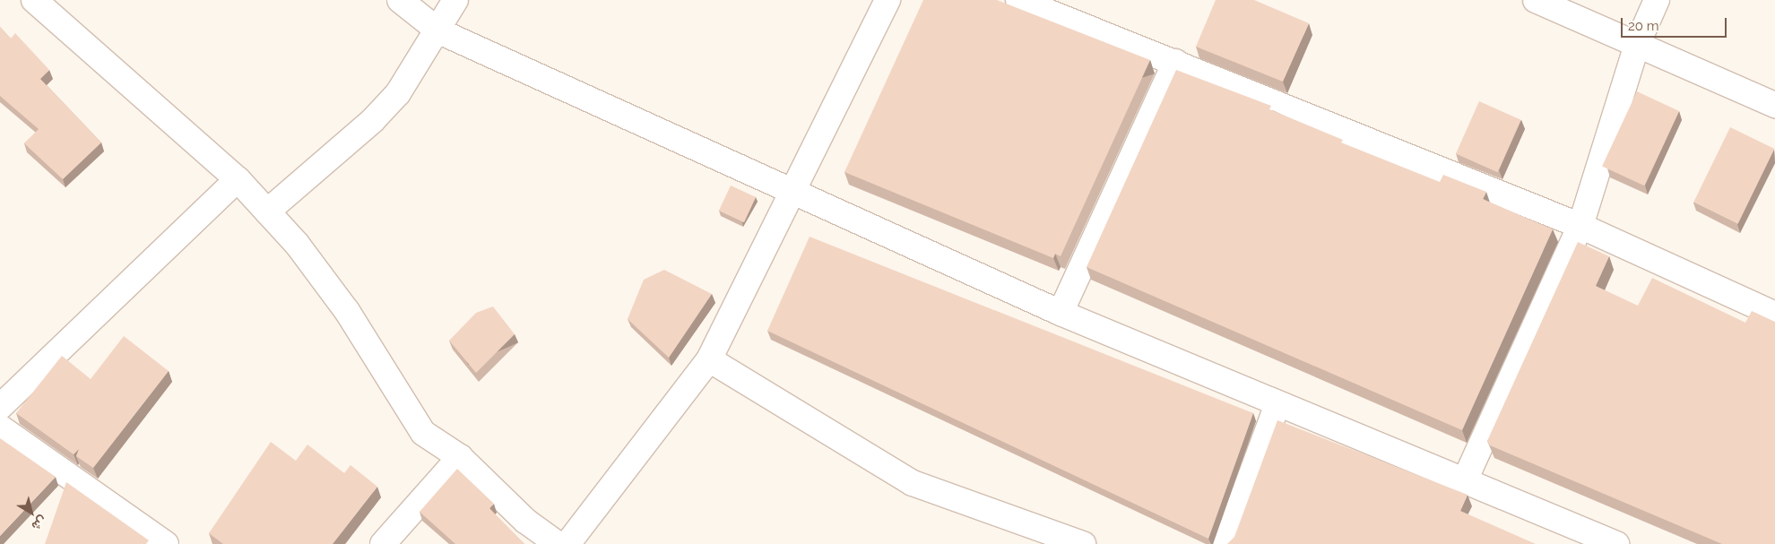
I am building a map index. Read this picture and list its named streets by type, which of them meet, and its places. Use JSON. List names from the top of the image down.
{
  "scale_bar": "20 m",
  "north": "bottom right"
}
